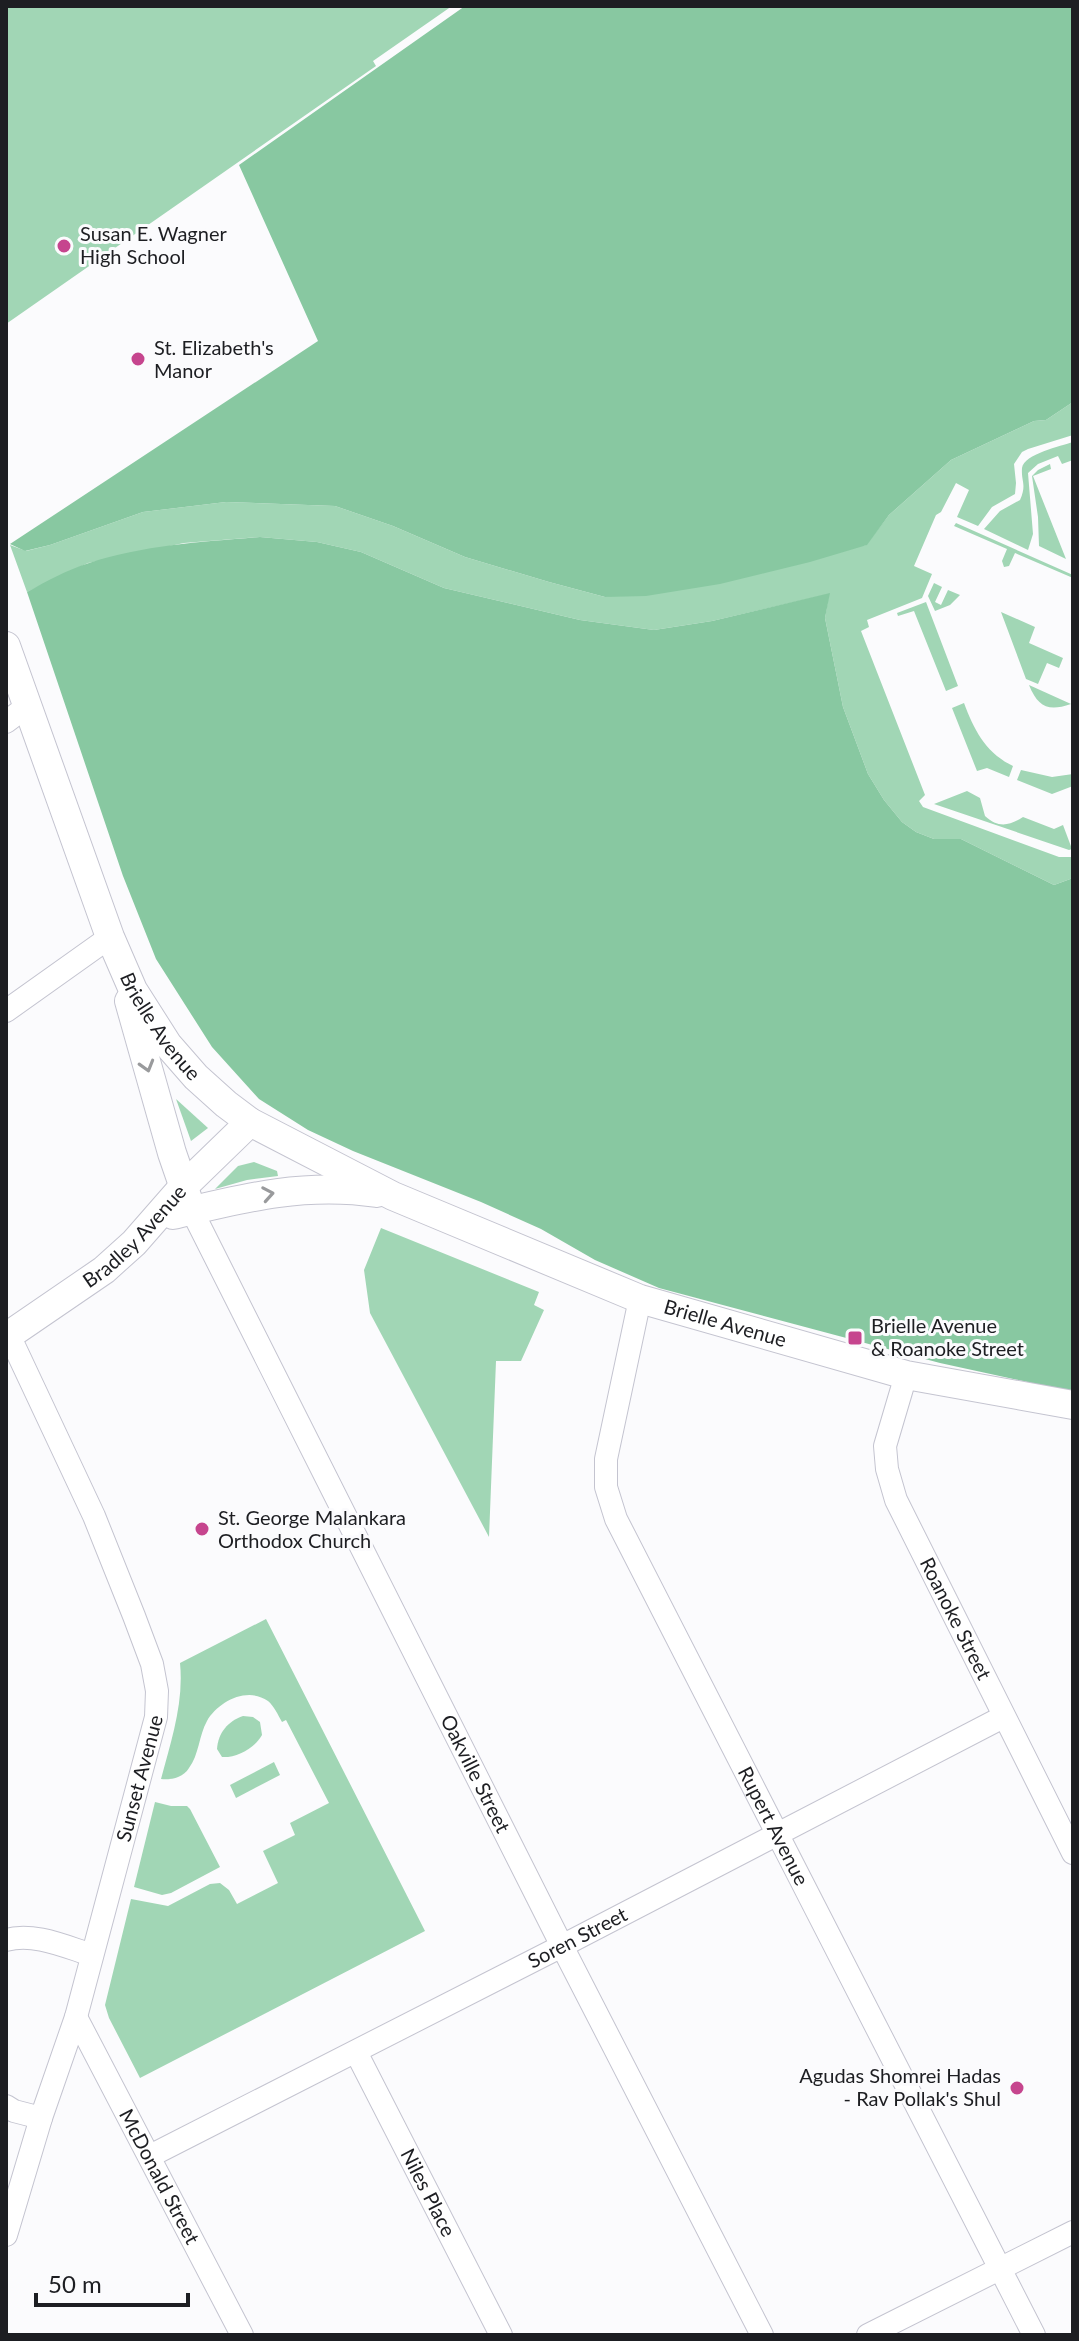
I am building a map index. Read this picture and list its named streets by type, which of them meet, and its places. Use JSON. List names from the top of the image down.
{
  "streets": {
    "street": [
      "Brielle Avenue",
      "Bradley Avenue",
      "Roanoke Street",
      "Oakville Street",
      "Sunset Avenue",
      "Rupert Avenue",
      "Soren Street",
      "McDonald Street",
      "Niles Place"
    ]
  },
  "crossings": [
    ["Brielle Avenue", "Bradley Avenue"],
    ["Brielle Avenue", "Roanoke Street"],
    ["Brielle Avenue", "Oakville Street"],
    ["Brielle Avenue", "Rupert Avenue"],
    ["Bradley Avenue", "Oakville Street"],
    ["Bradley Avenue", "Sunset Avenue"],
    ["Roanoke Street", "Soren Street"],
    ["Oakville Street", "Soren Street"],
    ["Sunset Avenue", "McDonald Street"],
    ["Rupert Avenue", "Soren Street"],
    ["Soren Street", "McDonald Street"],
    ["Soren Street", "Niles Place"]
  ],
  "places": {
    "other": [
      "Susan E. Wagner High School",
      "St. Elizabeth's Manor",
      "St. George Malankara Orthodox Church",
      "Agudas Shomrei Hadas - Rav Pollak's Shul"
    ],
    "transit": ["Brielle Avenue & Roanoke Street"]
  },
  "scale_bar": "50 m"
}
